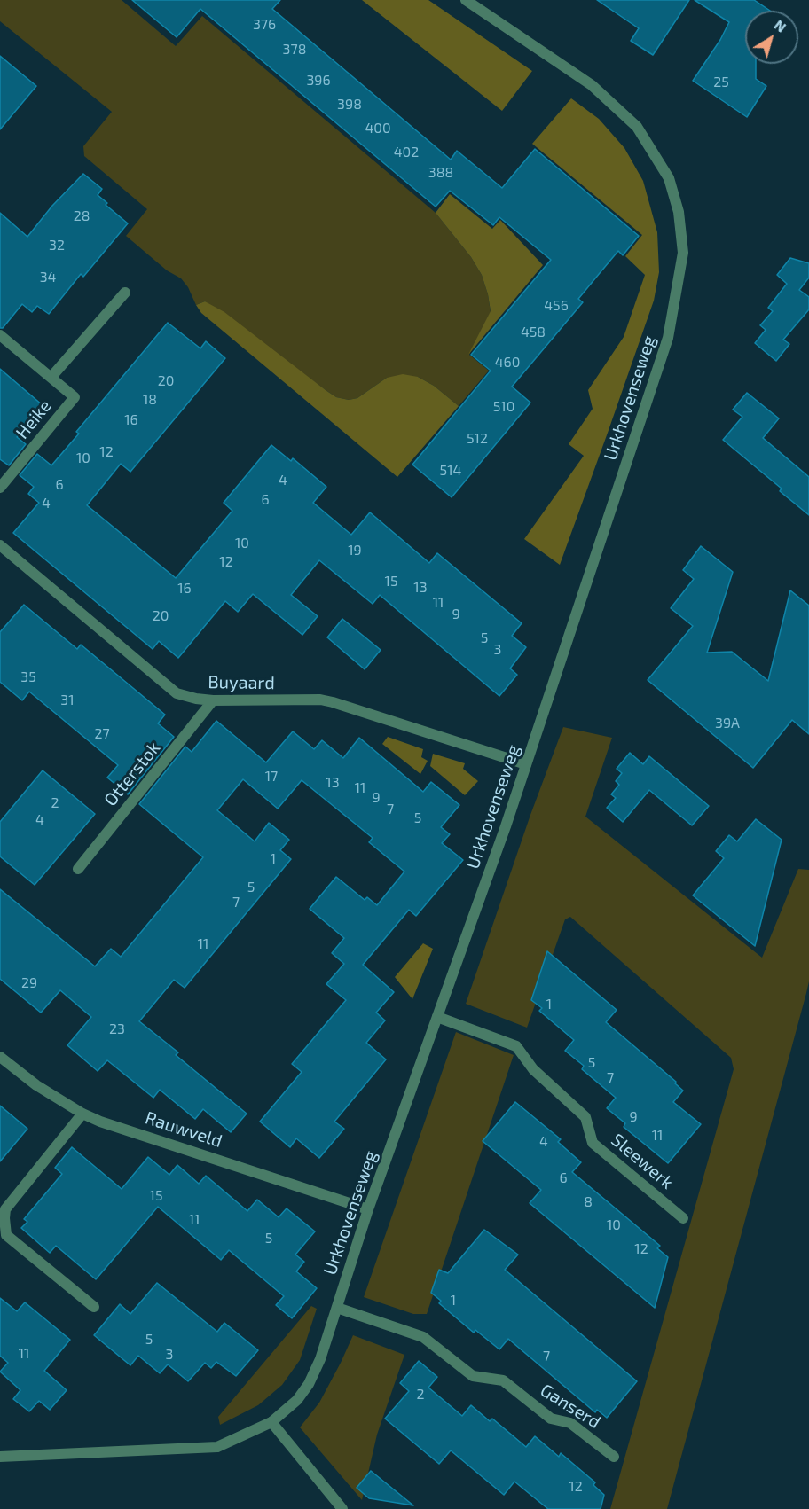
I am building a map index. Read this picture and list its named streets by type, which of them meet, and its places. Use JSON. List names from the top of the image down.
{
  "streets": {
    "street": [
      "Urkhovenseweg",
      "Heike",
      "Buyaard",
      "Otterstok",
      "Rauwveld",
      "Sleewerk",
      "Ganserd"
    ]
  },
  "crossings": [
    ["Urkhovenseweg", "Buyaard"],
    ["Urkhovenseweg", "Rauwveld"],
    ["Urkhovenseweg", "Sleewerk"],
    ["Urkhovenseweg", "Ganserd"],
    ["Buyaard", "Otterstok"]
  ],
  "house_numbers": [
    "376",
    "378",
    "396",
    "25",
    "398",
    "400",
    "402",
    "388",
    "28",
    "32",
    "34",
    "456",
    "458",
    "460",
    "20",
    "18",
    "510",
    "16",
    "512",
    "12",
    "10",
    "514",
    "4",
    "6",
    "6",
    "4",
    "10",
    "19",
    "12",
    "15",
    "13",
    "16",
    "11",
    "9",
    "20",
    "5",
    "3",
    "35",
    "31",
    "39A",
    "27",
    "17",
    "13",
    "11",
    "9",
    "2",
    "7",
    "5",
    "4",
    "1",
    "5",
    "7",
    "11",
    "29",
    "1",
    "23",
    "5",
    "7",
    "9",
    "11",
    "4",
    "6",
    "15",
    "8",
    "11",
    "10",
    "5",
    "12",
    "1",
    "5",
    "11",
    "3",
    "7",
    "2",
    "12"
  ],
  "north": "top right"
}
